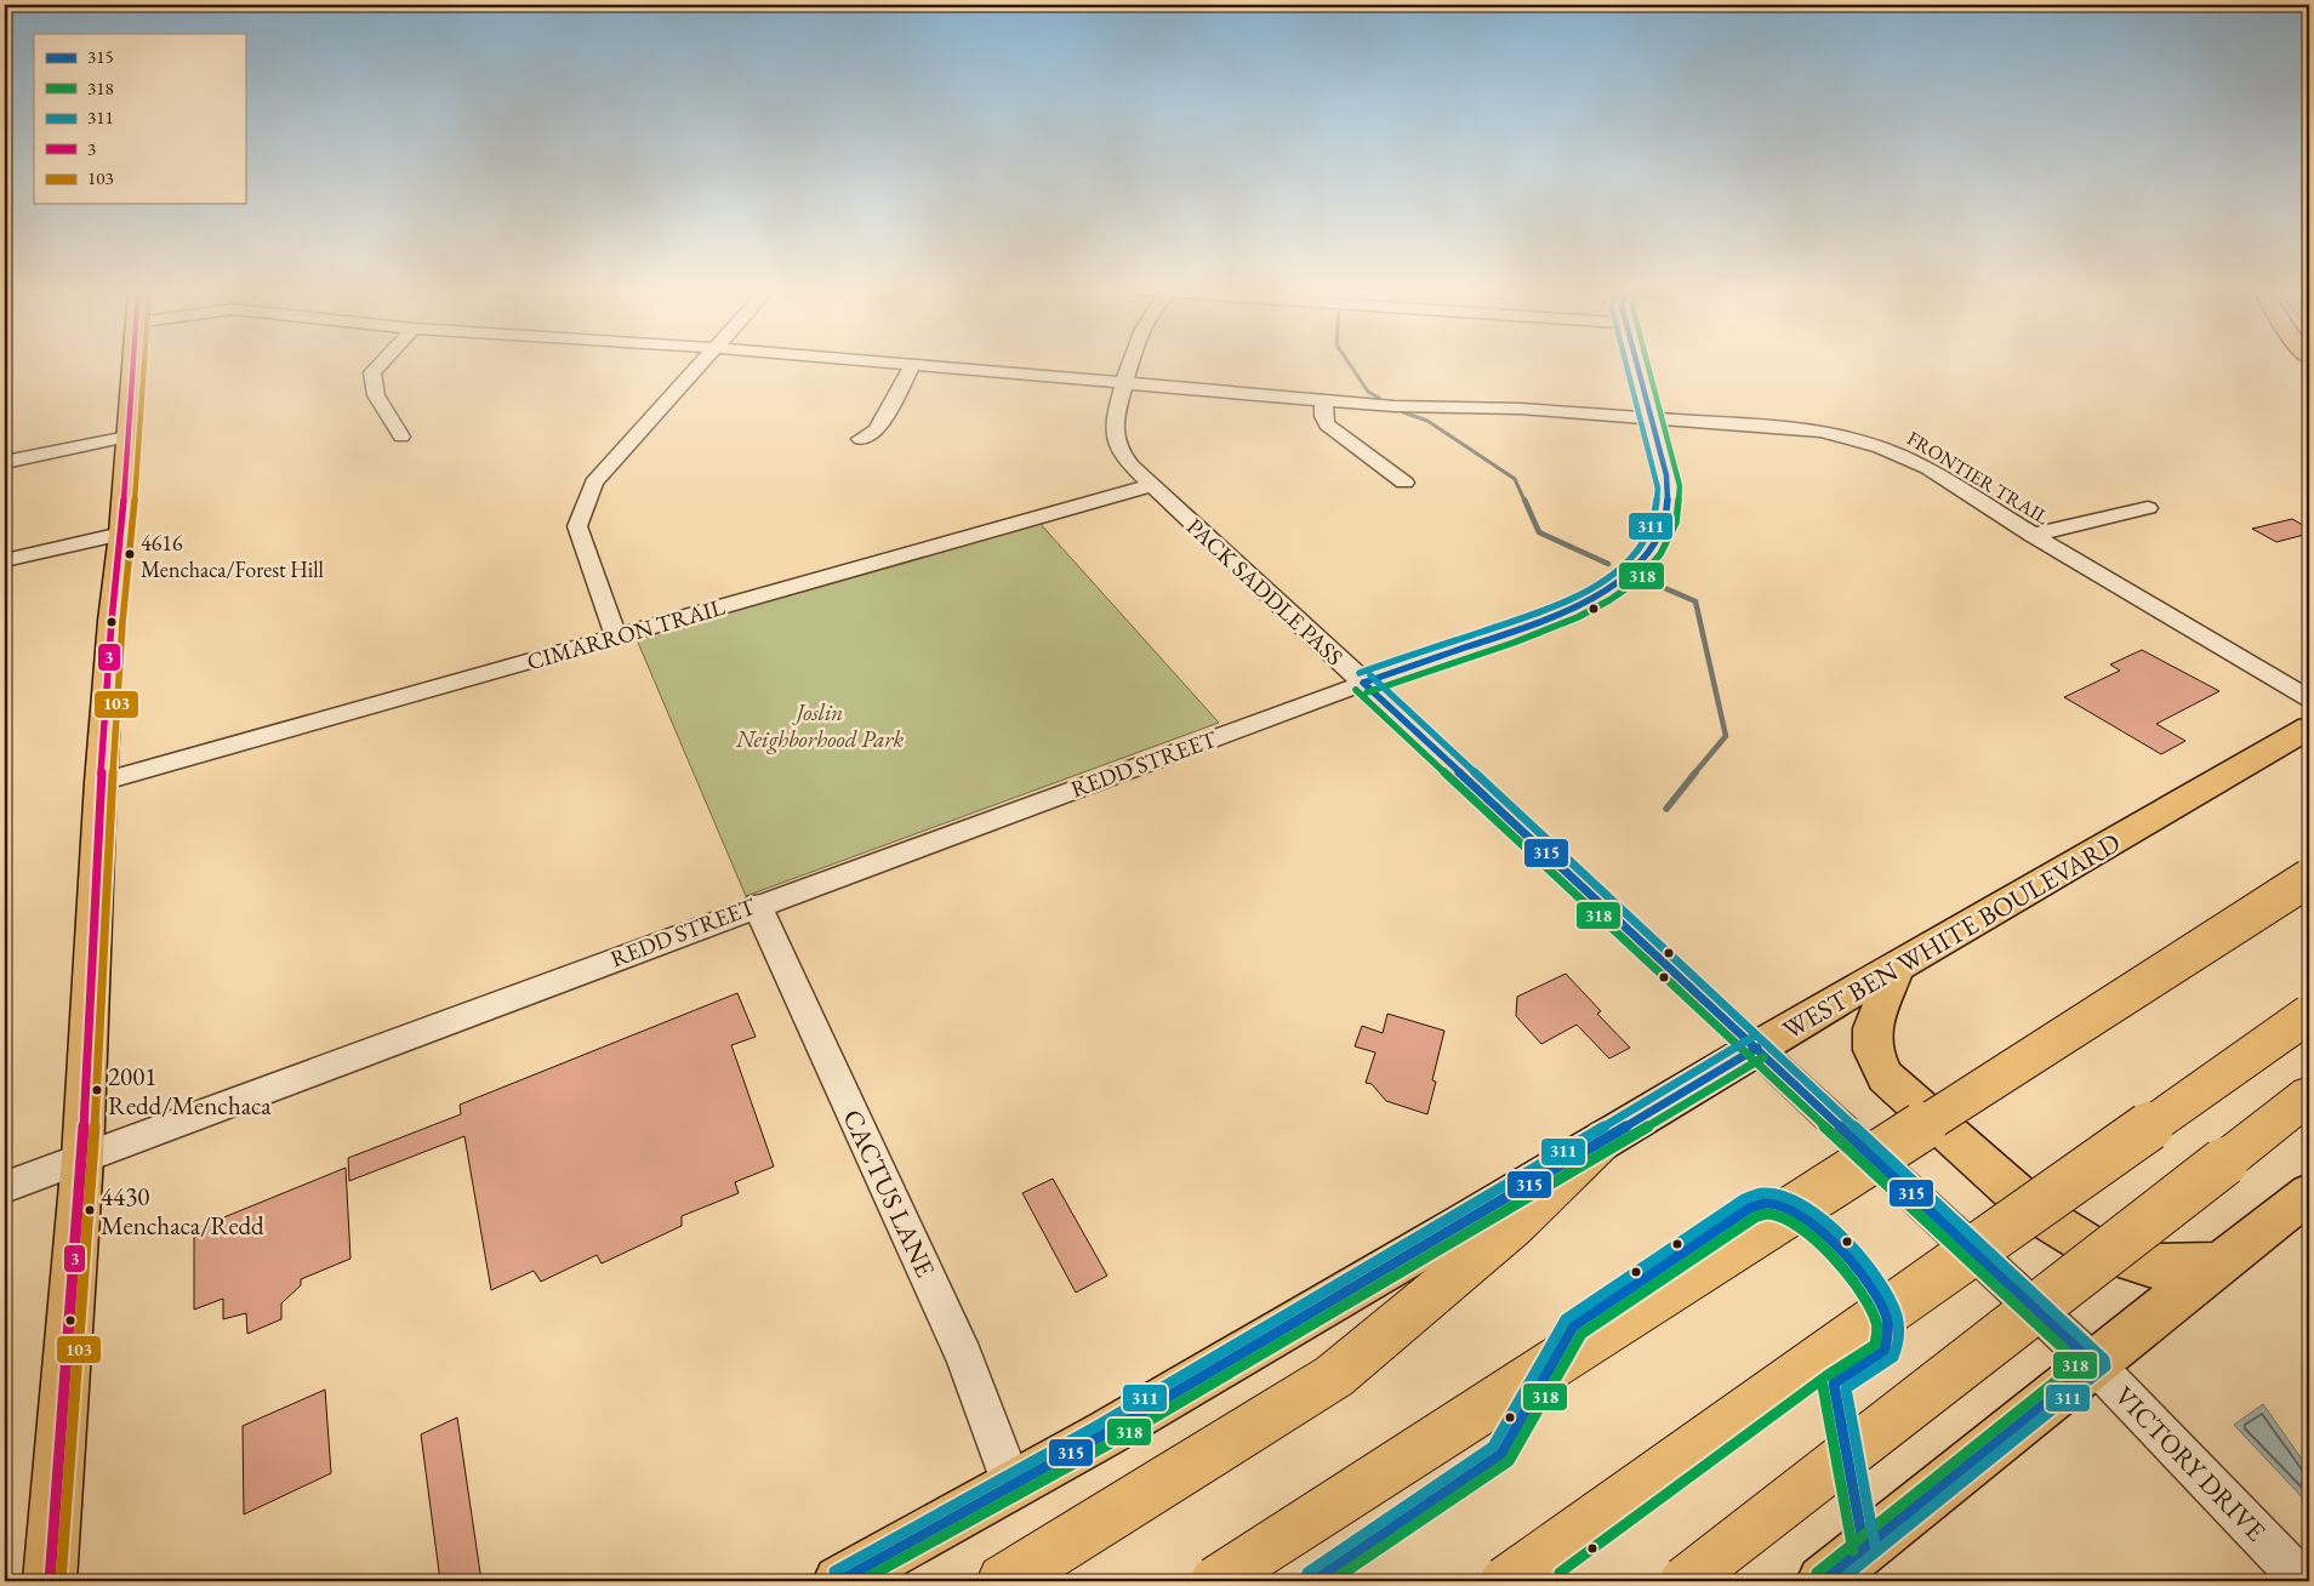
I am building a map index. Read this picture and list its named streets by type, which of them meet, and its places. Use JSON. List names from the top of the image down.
{
  "streets": {
    "main road": ["WEST BEN WHITE BOULEVARD"],
    "street": [
      "FRONTIER TRAIL",
      "PACK SADDLE PASS",
      "CIMARRON TRAIL",
      "REDD STREET",
      "CACTUS LANE",
      "VICTORY DRIVE"
    ]
  },
  "crossings": [
    ["FRONTIER TRAIL", "PACK SADDLE PASS"],
    ["FRONTIER TRAIL", "REDD STREET"],
    ["PACK SADDLE PASS", "CIMARRON TRAIL"],
    ["PACK SADDLE PASS", "REDD STREET"],
    ["PACK SADDLE PASS", "WEST BEN WHITE BOULEVARD"],
    ["PACK SADDLE PASS", "VICTORY DRIVE"],
    ["REDD STREET", "CACTUS LANE"],
    ["WEST BEN WHITE BOULEVARD", "CACTUS LANE"],
    ["WEST BEN WHITE BOULEVARD", "VICTORY DRIVE"]
  ],
  "parks": ["Joslin Neighborhood Park"],
  "places": ["4616 Menchaca/Forest Hill", "2001 Redd/Menchaca", "4430 Menchaca/Redd"],
  "lines": [
    "transit line 315",
    "transit line 318",
    "transit line 311",
    "transit line 3",
    "transit line 103"
  ],
  "legend": [
    "315",
    "318",
    "311",
    "3",
    "103"
  ]
}
